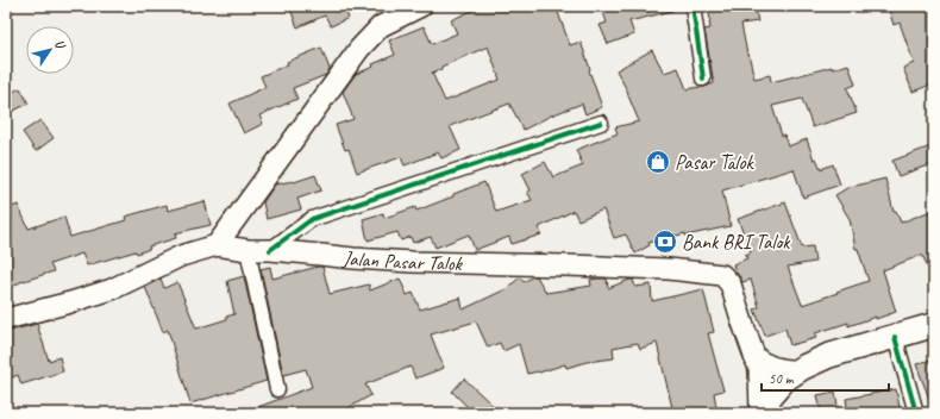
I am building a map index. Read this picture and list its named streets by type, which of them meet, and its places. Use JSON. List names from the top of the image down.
{
  "streets": {
    "main road": ["Jalan Pasar Talok"]
  },
  "places": {
    "shop": ["Pasar Talok"],
    "bank": ["Bank BRI Talok"]
  },
  "scale_bar": "50 m",
  "north": "top right"
}
